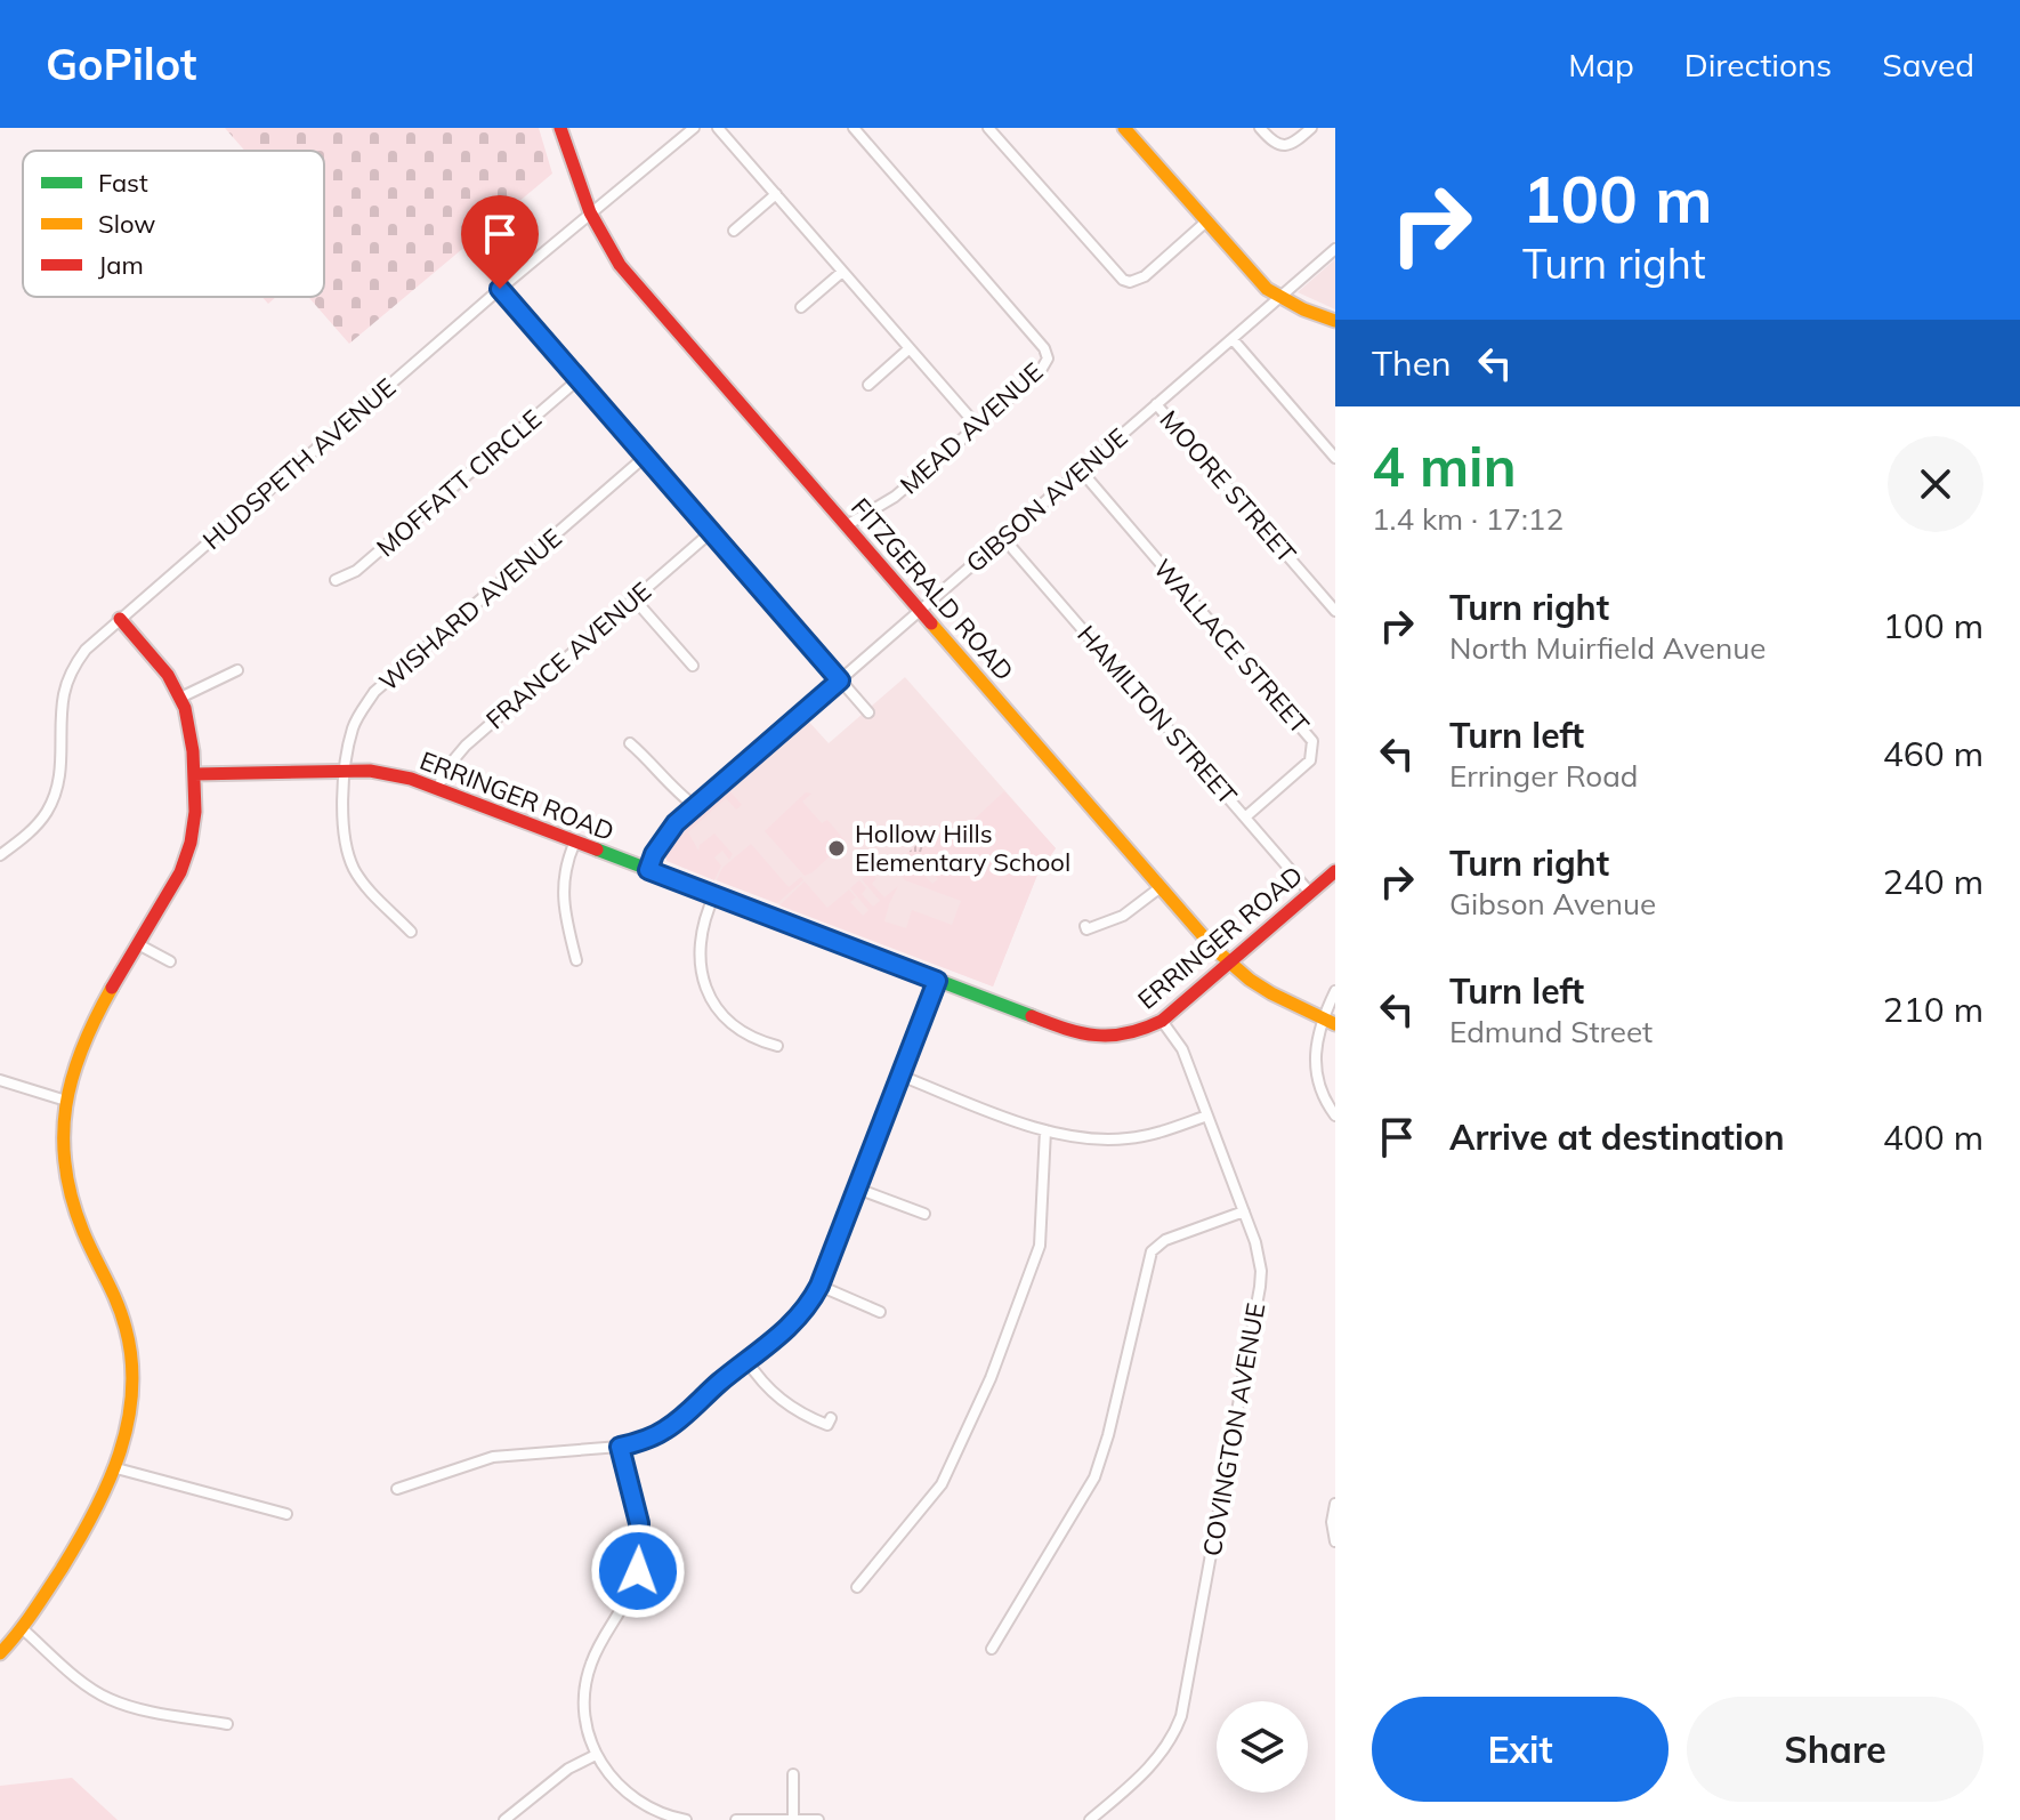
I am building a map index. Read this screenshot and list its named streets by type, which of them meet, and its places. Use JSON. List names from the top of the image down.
{
  "streets": {
    "street": [
      "MEAD AVENUE",
      "HUDSPETH AVENUE",
      "MOFFATT CIRCLE",
      "MOORE STREET",
      "GIBSON AVENUE",
      "FITZGERALD ROAD",
      "WISHARD AVENUE",
      "WALLACE STREET",
      "FRANCE AVENUE",
      "HAMILTON STREET",
      "ERRINGER ROAD",
      "COVINGTON AVENUE"
    ]
  },
  "crossings": [
    ["MEAD AVENUE", "FITZGERALD ROAD"],
    ["HUDSPETH AVENUE", "FITZGERALD ROAD"],
    ["MOORE STREET", "GIBSON AVENUE"],
    ["GIBSON AVENUE", "FITZGERALD ROAD"],
    ["GIBSON AVENUE", "WALLACE STREET"],
    ["GIBSON AVENUE", "HAMILTON STREET"],
    ["GIBSON AVENUE", "ERRINGER ROAD"],
    ["FITZGERALD ROAD", "ERRINGER ROAD"],
    ["WISHARD AVENUE", "ERRINGER ROAD"],
    ["WALLACE STREET", "HAMILTON STREET"],
    ["FRANCE AVENUE", "ERRINGER ROAD"],
    ["HAMILTON STREET", "ERRINGER ROAD"],
    ["ERRINGER ROAD", "COVINGTON AVENUE"]
  ],
  "places": ["Hollow Hills Elementary School"],
  "legend": ["Fast", "Slow", "Jam"],
  "page": {
    "header": "GoPilot",
    "nav": ["Map", "Directions", "Saved"],
    "turn": ["100 m", "Turn right"],
    "then": "Then",
    "heading": ["4 min", "1.4 km · 17:12"],
    "list": [
      {
        "name": "Turn right",
        "note": "North Muirfield Avenue",
        "value": "100 m"
      },
      {
        "name": "Turn left",
        "note": "Erringer Road",
        "value": "460 m"
      },
      {
        "name": "Turn right",
        "note": "Gibson Avenue",
        "value": "240 m"
      },
      {
        "name": "Turn left",
        "note": "Edmund Street",
        "value": "210 m"
      },
      {
        "name": "Arrive at destination",
        "value": "400 m"
      }
    ],
    "buttons": ["Exit", "Share"]
  }
}
